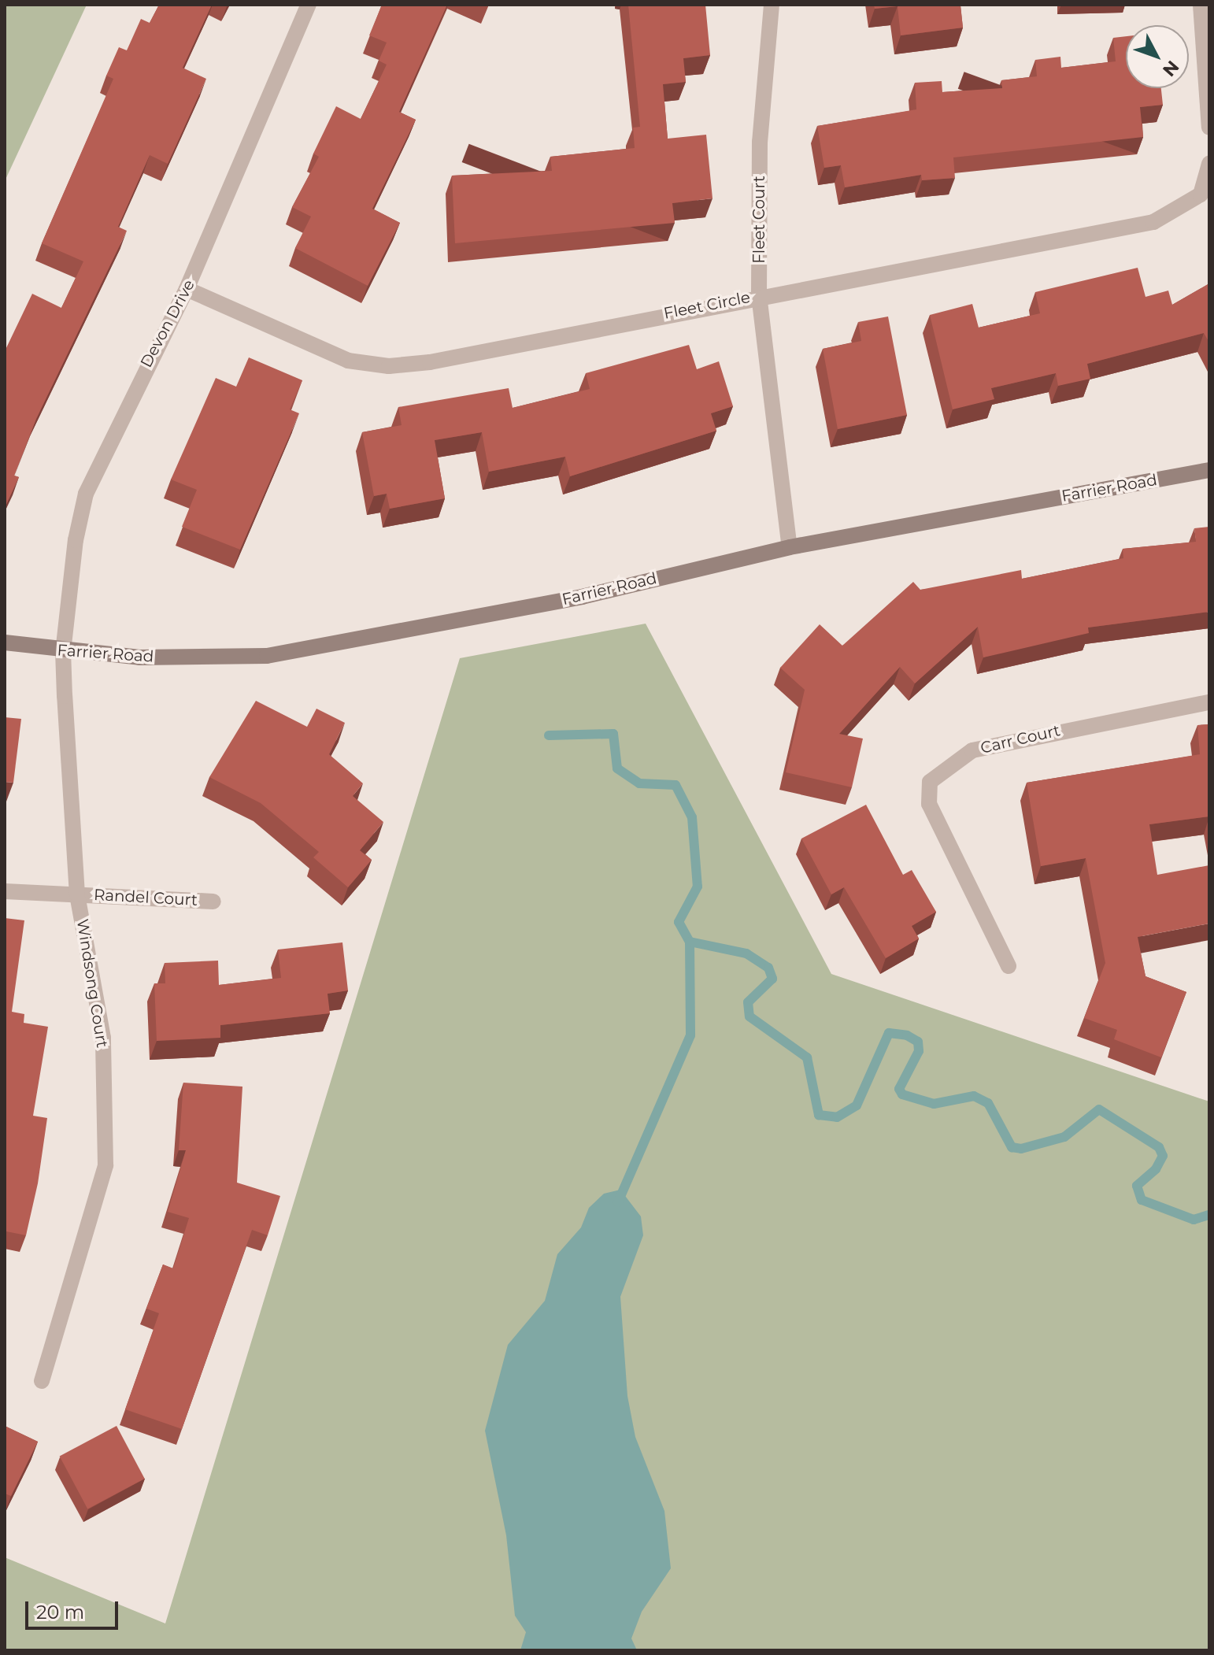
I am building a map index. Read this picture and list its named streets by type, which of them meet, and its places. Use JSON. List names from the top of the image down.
{
  "streets": {
    "street": [
      "Fleet Court",
      "Fleet Circle",
      "Devon Drive",
      "Farrier Road",
      "Carr Court",
      "Randel Court",
      "Windsong Court"
    ]
  },
  "crossings": [
    ["Fleet Court", "Fleet Circle"],
    ["Fleet Court", "Farrier Road"],
    ["Fleet Circle", "Devon Drive"],
    ["Devon Drive", "Farrier Road"],
    ["Devon Drive", "Windsong Court"],
    ["Farrier Road", "Windsong Court"],
    ["Randel Court", "Windsong Court"]
  ],
  "scale_bar": "20 m",
  "north": "bottom right"
}
